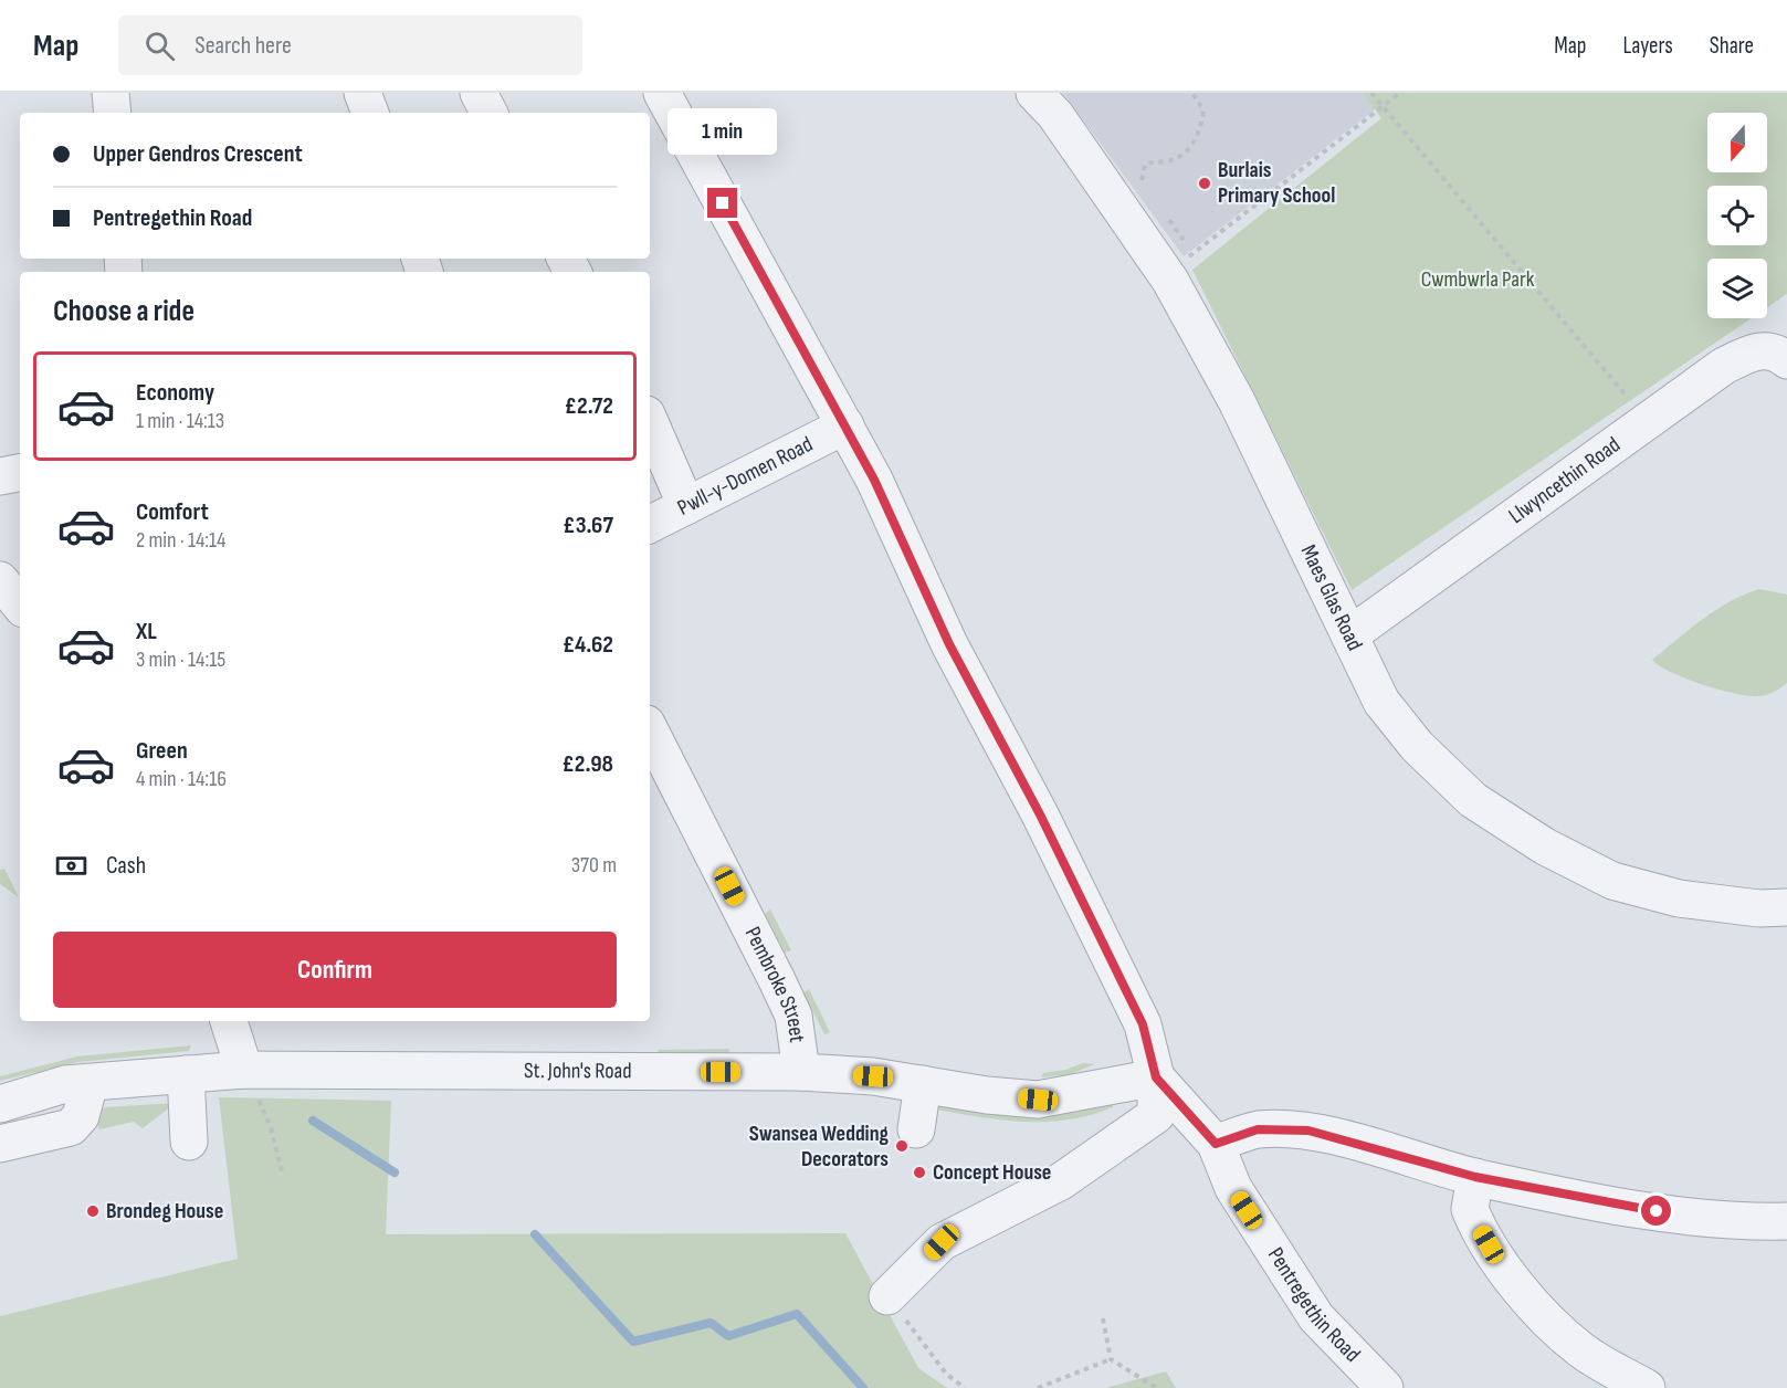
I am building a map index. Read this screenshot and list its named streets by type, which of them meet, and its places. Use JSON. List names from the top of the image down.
{
  "streets": {
    "street": [
      "Pwll-y-Domen Road",
      "Llwyncethin Road",
      "Maes Glas Road",
      "Pembroke Street",
      "St. John's Road",
      "Pentregethin Road"
    ]
  },
  "crossings": [
    ["Pwll-y-Domen Road", "Pentregethin Road"],
    ["Llwyncethin Road", "Maes Glas Road"],
    ["Pembroke Street", "St. John's Road"],
    ["St. John's Road", "Pentregethin Road"]
  ],
  "parks": ["Cwmbwrla Park"],
  "places": [
    "Burlais Primary School",
    "Swansea Wedding Decorators",
    "Concept House",
    "Brondeg House"
  ],
  "north": "bottom",
  "page": {
    "header": "Map",
    "search": "Search here",
    "nav": ["Map", "Layers", "Share"],
    "bubble": "1 min",
    "banner": ["Upper Gendros Crescent", "Pentregethin Road"],
    "heading": "Choose a ride",
    "list": [
      {
        "name": "Economy",
        "note": "1 min · 14:13",
        "value": "£2.72"
      },
      {
        "name": "Comfort",
        "note": "2 min · 14:14",
        "value": "£3.67"
      },
      {
        "name": "XL",
        "note": "3 min · 14:15",
        "value": "£4.62"
      },
      {
        "name": "Green",
        "note": "4 min · 14:16",
        "value": "£2.98"
      }
    ],
    "pay": ["Cash", "370 m"],
    "buttons": "Confirm"
  }
}
